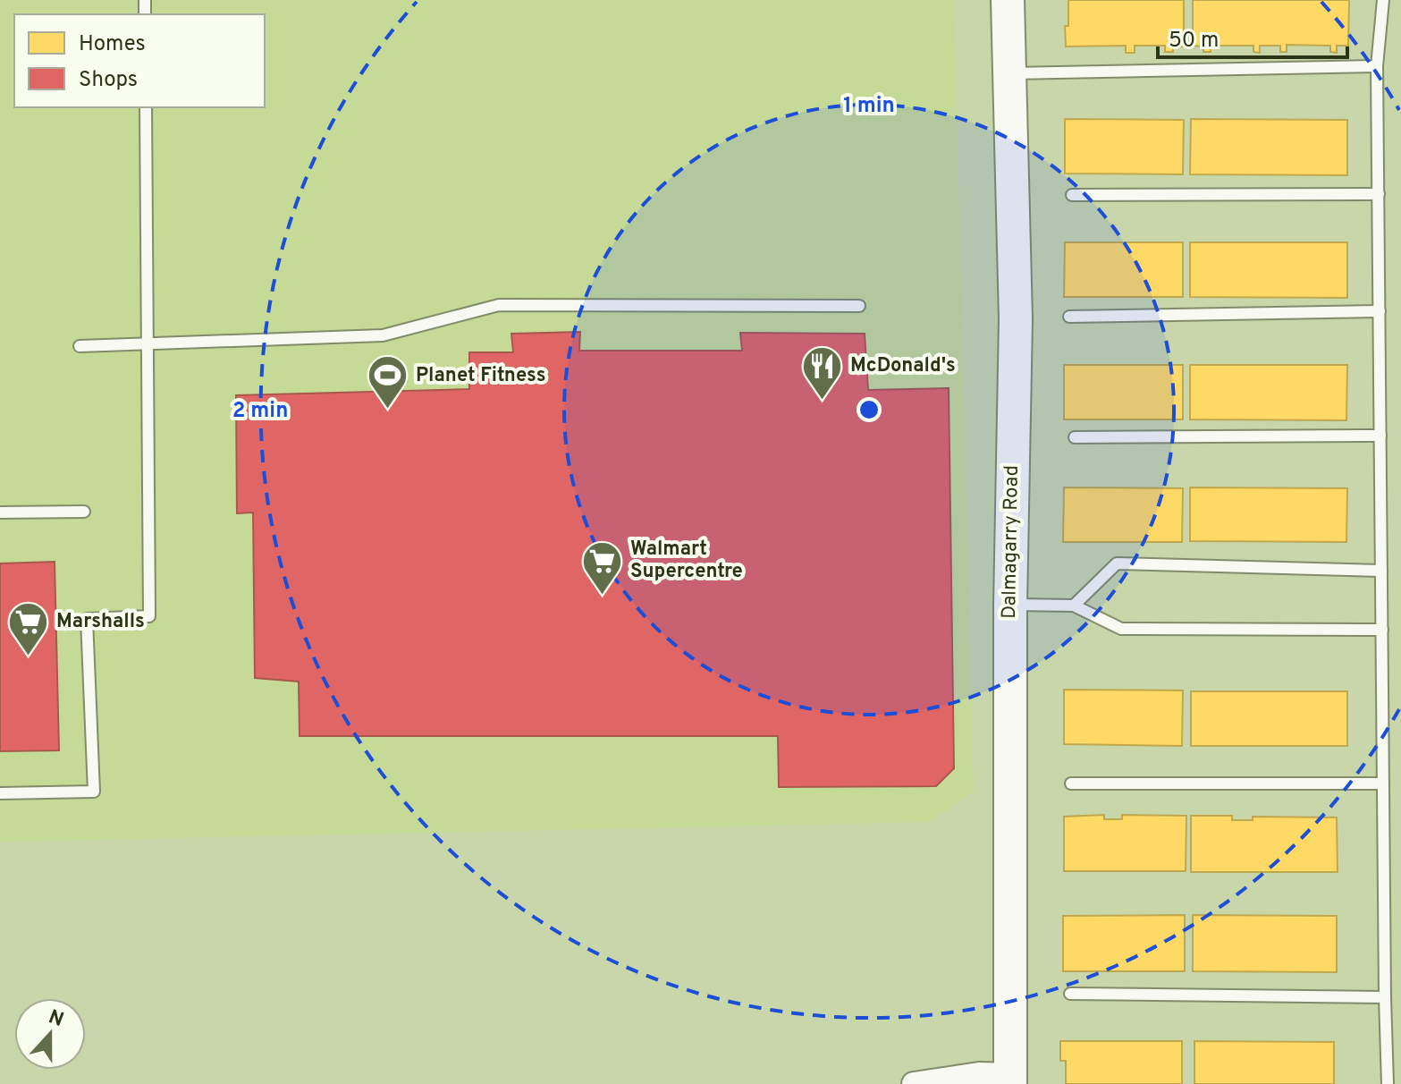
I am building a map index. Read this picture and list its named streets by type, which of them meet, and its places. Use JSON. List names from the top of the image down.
{
  "streets": {
    "street": ["Dalmagarry Road"]
  },
  "places": {
    "restaurant": ["McDonald's"],
    "sports": ["Planet Fitness"],
    "supermarket": ["Walmart Supercentre", "Marshalls"]
  },
  "legend": ["Homes", "Shops"],
  "scale_bar": "50 m",
  "north": "top",
  "rings": ["1 min", "2 min"]
}
